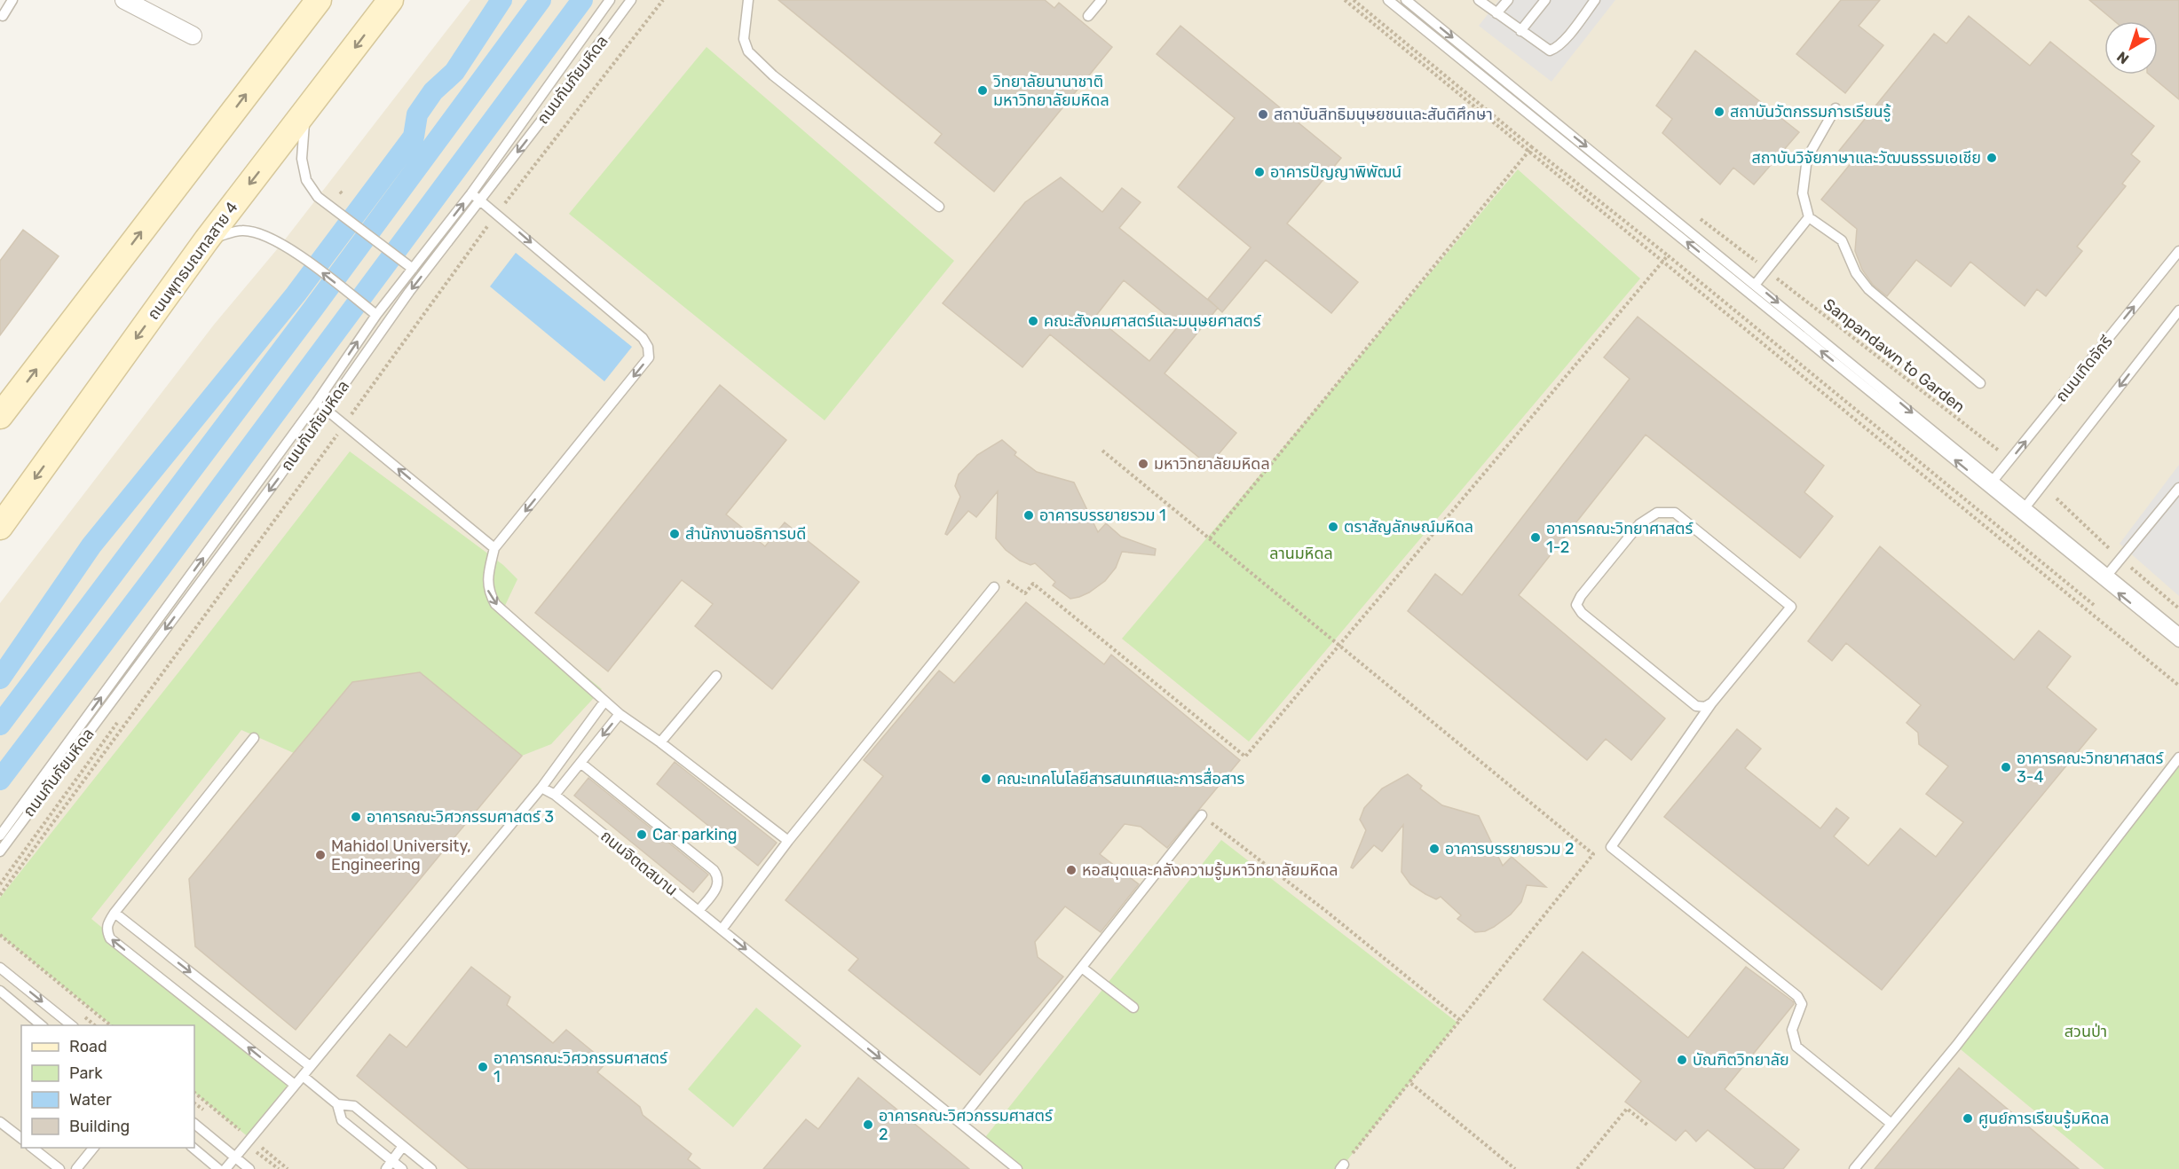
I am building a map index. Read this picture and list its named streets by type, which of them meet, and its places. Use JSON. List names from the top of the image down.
{
  "streets": {
    "main road": ["ถนนพุทธมณฑลสาย 4"],
    "lane": ["ถนนกันภัยมหิดล", "ถนนเทิดจักรี", "ถนนจิตตสมาน"],
    "path": ["Sanpandawn to Garden"]
  },
  "one_way": ["ถนนจิตตสมาน"],
  "parks": ["ลานมหิดล", "สวนป่า"],
  "places": [
    "วิทยาลัยนานาชาติ มหาวิทยาลัยมหิดล",
    "สถาบันวัตกรรมการเรียนรู้",
    "สถาบันสิทธิมนุษยชนและสันติศึกษา",
    "สถาบันวิจัยภาษาและวัฒนธรรมเอเชีย",
    "อาคารปัญญาพิพัฒน์",
    "คณะสังคมศาสตร์และมนุษยศาสตร์",
    "มหาวิทยาลัยมหิดล",
    "อาคารบรรยายรวม 1",
    "ตราสัญลักษณ์มหิดล",
    "สำนักงานอธิการบดี",
    "อาคารคณะวิทยาศาสตร์ 1-2",
    "อาคารคณะวิทยาศาสตร์ 3-4",
    "คณะเทคโนโลยีสารสนเทศและการสื่อสาร",
    "อาคารคณะวิศวกรรมศาสตร์ 3",
    "Car parking",
    "อาคารบรรยายรวม 2",
    "Mahidol University, Engineering",
    "หอสมุดและคลังความรู้มหาวิทยาลัยมหิดล",
    "บัณฑิตวิทยาลัย",
    "อาคารคณะวิศวกรรมศาสตร์ 1",
    "ศูนย์การเรียนรู้มหิดล",
    "อาคารคณะวิศวกรรมศาสตร์ 2"
  ],
  "legend": [
    "Road",
    "Park",
    "Water",
    "Building"
  ],
  "north": "bottom left"
}
